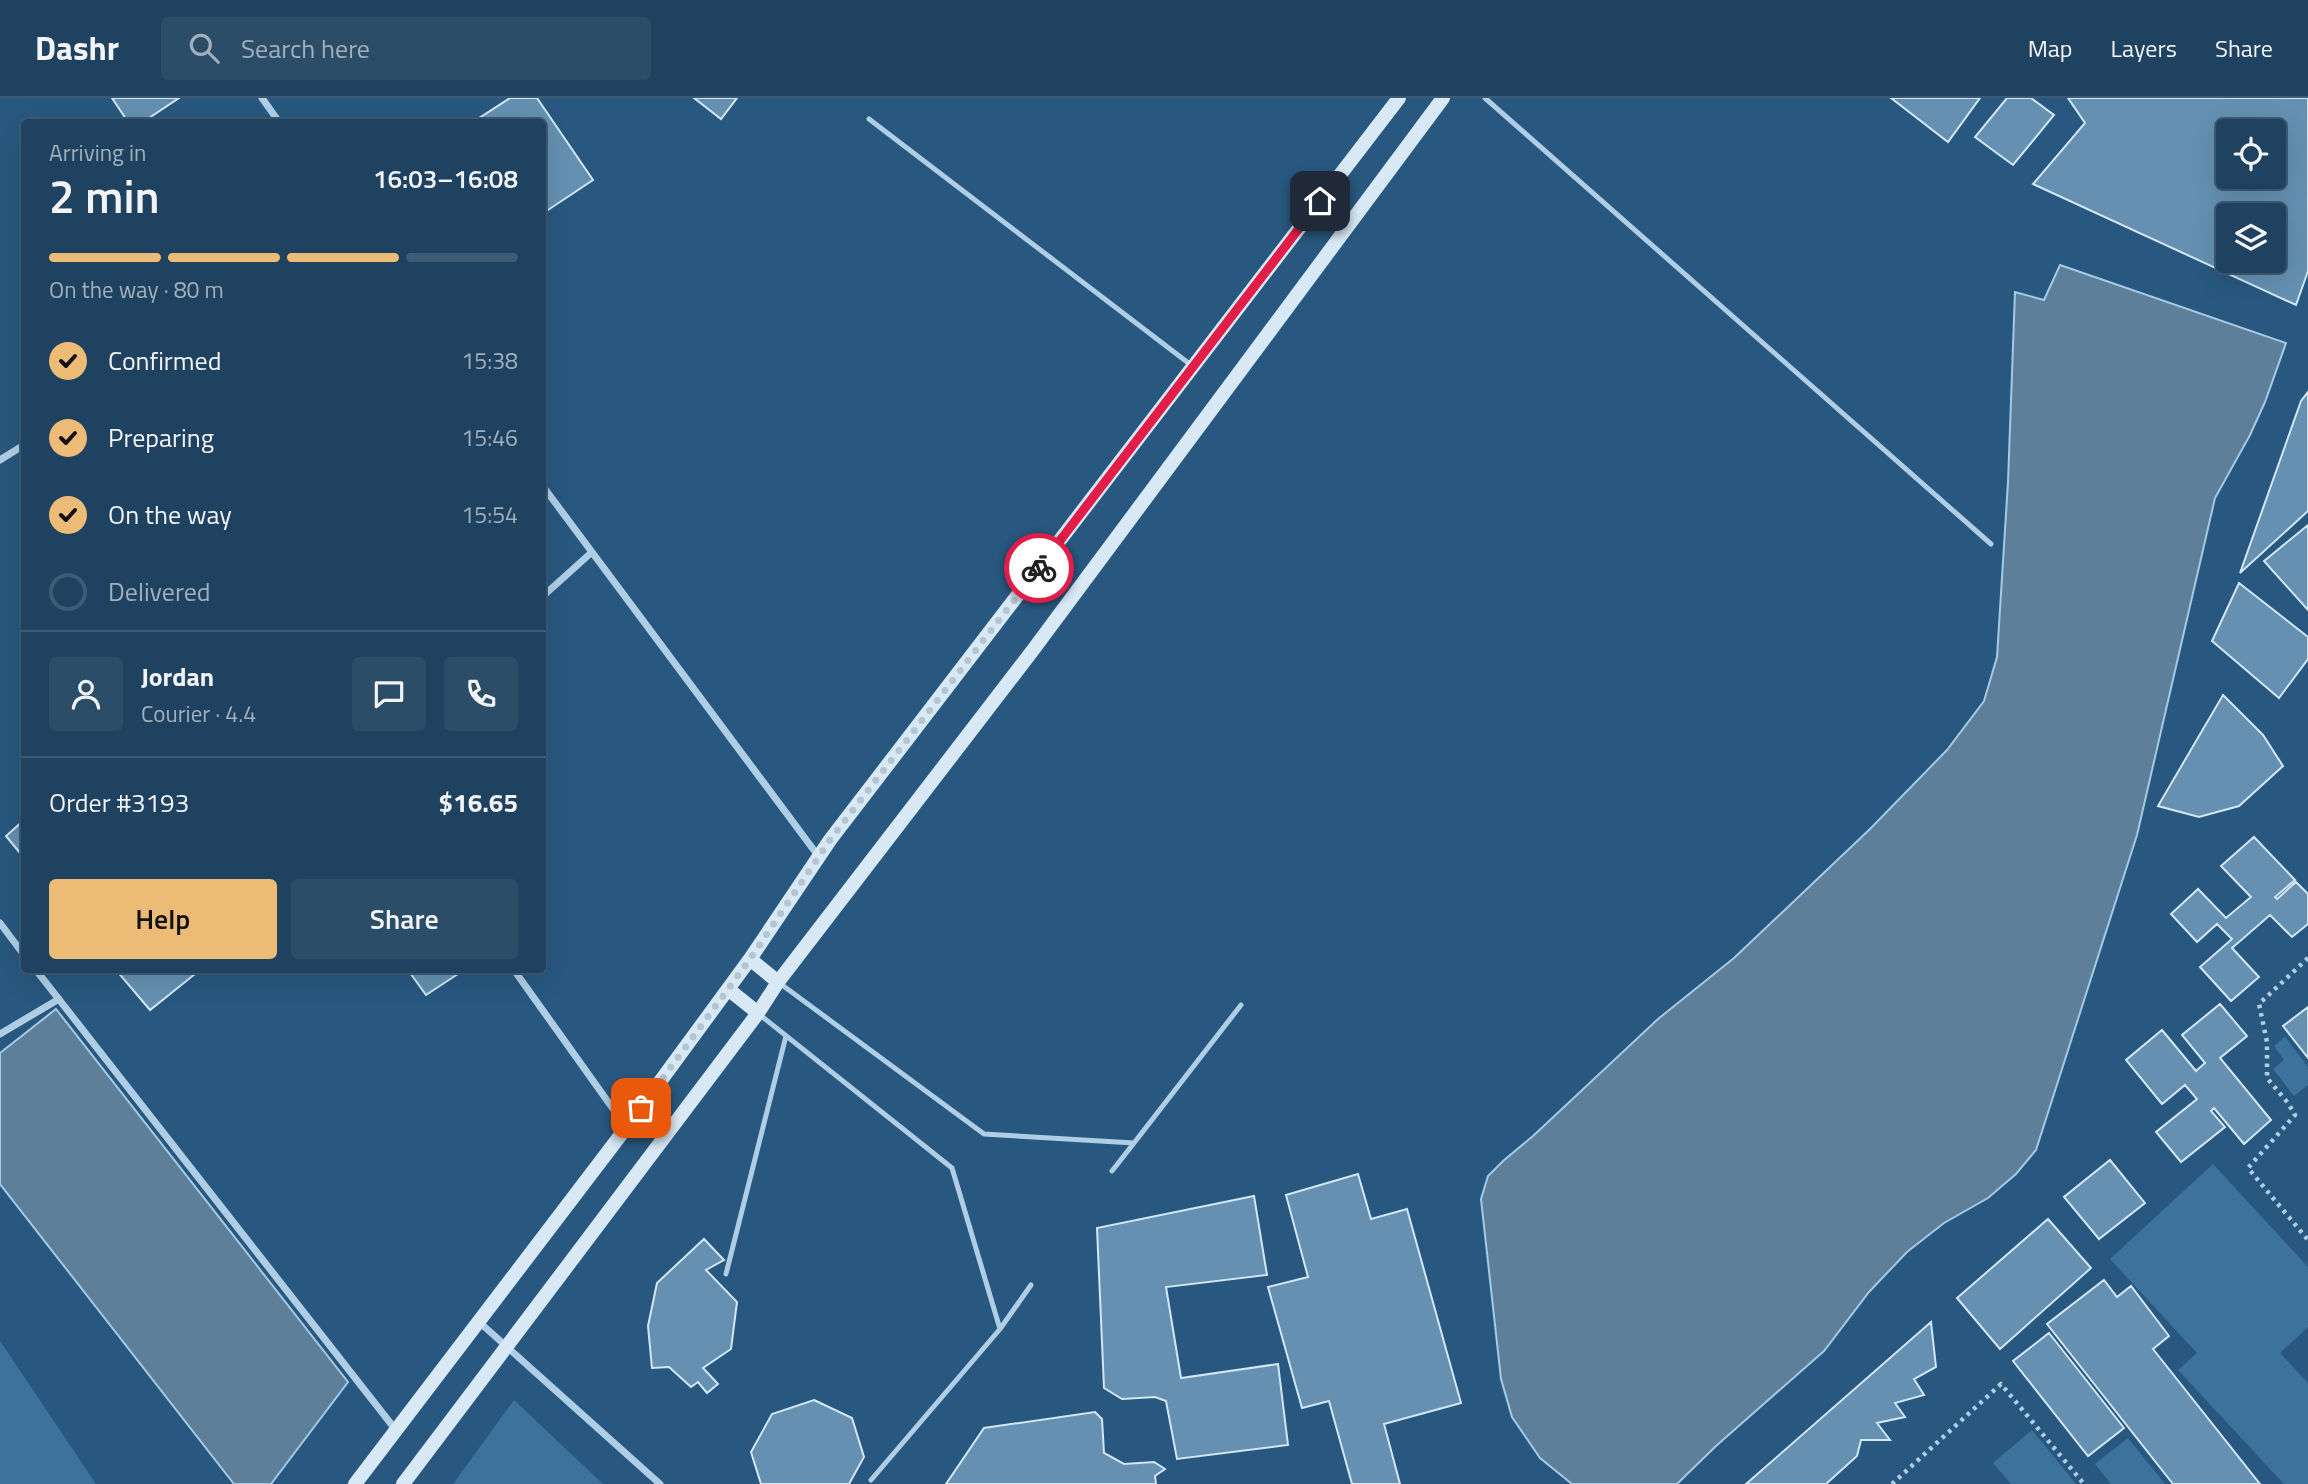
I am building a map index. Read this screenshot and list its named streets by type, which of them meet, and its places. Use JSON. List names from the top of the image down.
{
  "page": {
    "header": "Dashr",
    "search": "Search here",
    "nav": ["Map", "Layers", "Share"],
    "heading": ["2 min", "Arriving in", "16:03–16:08"],
    "panel": [
      "Jordan",
      "Courier · 4.4",
      "Order #3193",
      "$16.65"
    ],
    "bar": "On the way · 80 m",
    "list": [
      ["Confirmed", "15:38"],
      ["Preparing", "15:46"],
      ["On the way", "15:54"],
      "Delivered"
    ],
    "buttons": ["Help", "Share"]
  }
}
